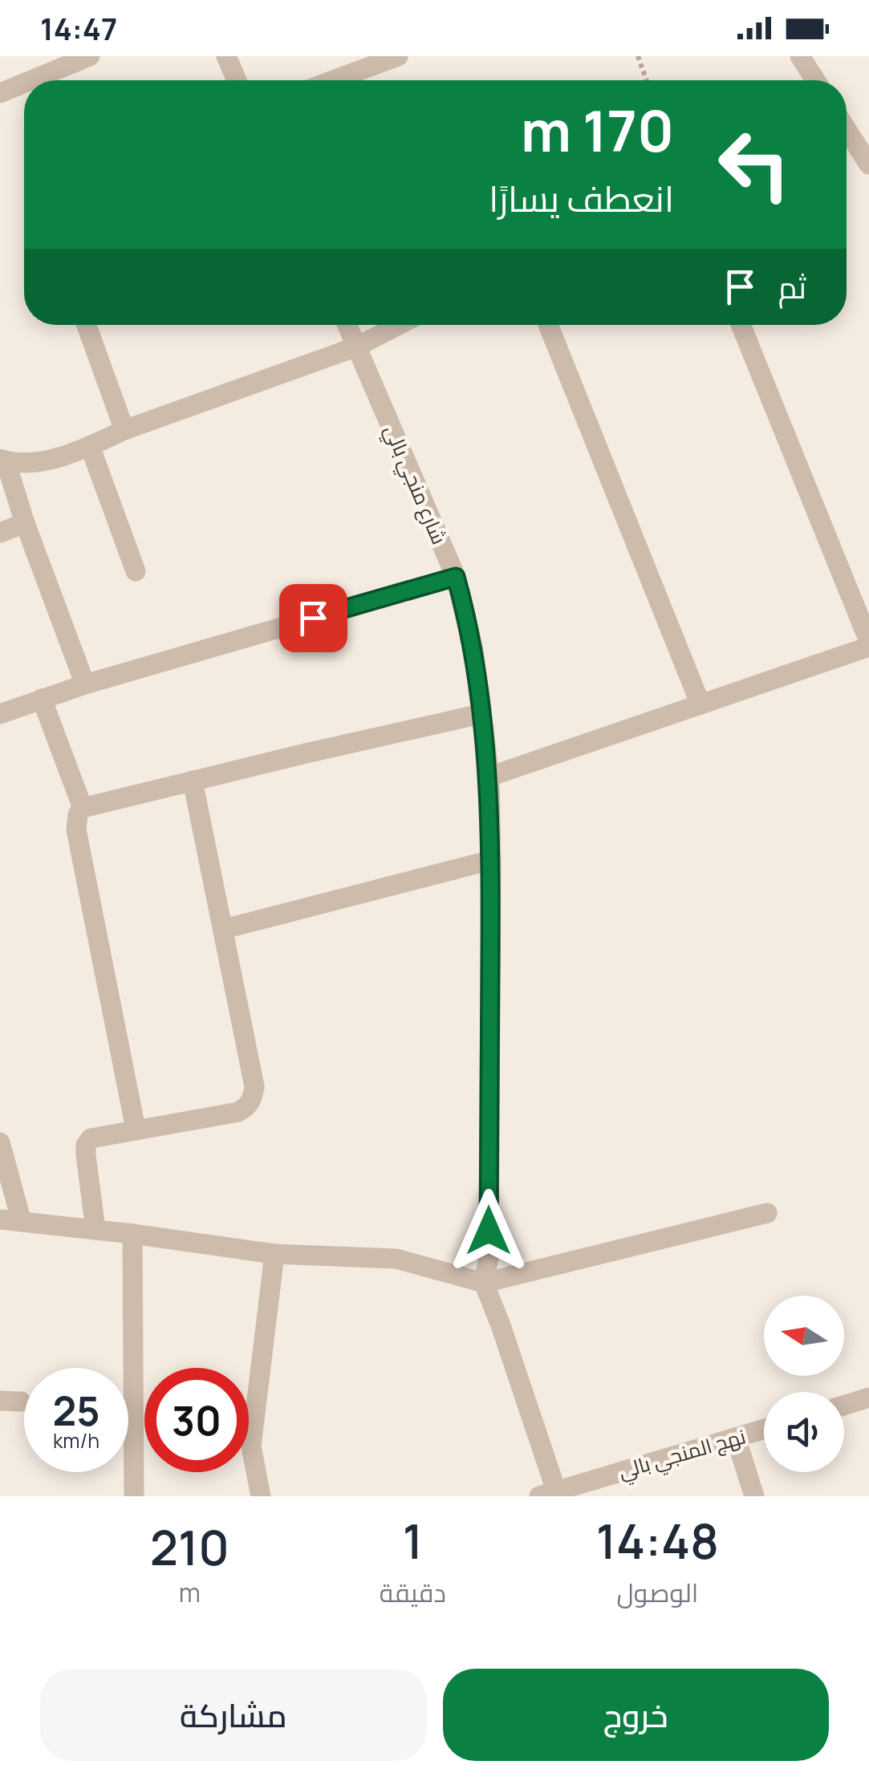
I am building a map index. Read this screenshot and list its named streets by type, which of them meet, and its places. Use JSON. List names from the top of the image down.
{
  "streets": {
    "street": ["شارع منجي بالي", "نهج المنجي بالي"]
  },
  "north": "left",
  "page": {
    "status": "14:47",
    "turn": ["170 m", "انعطف يسارًا"],
    "then": "ثم",
    "speed": "25 km/h",
    "limit": "30",
    "eta": [
      "14:48",
      "الوصول",
      "1",
      "دقيقة",
      "210",
      "m"
    ],
    "buttons": ["خروج", "مشاركة"]
  }
}
